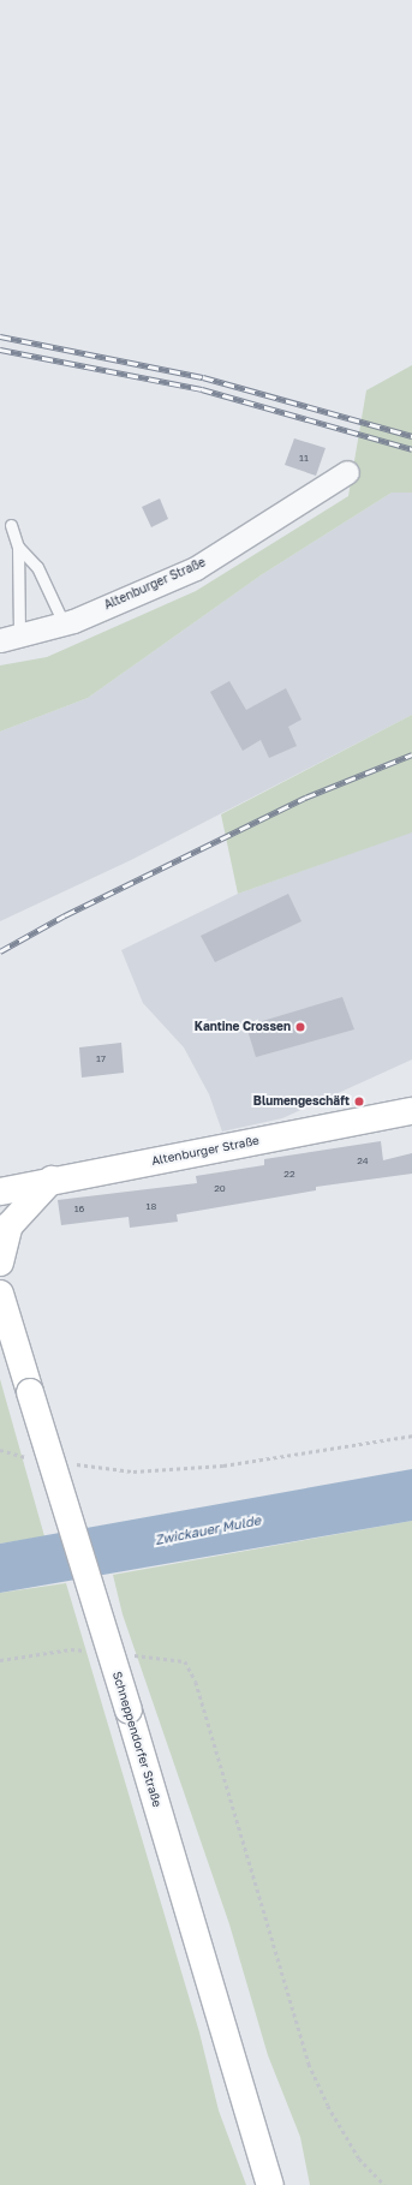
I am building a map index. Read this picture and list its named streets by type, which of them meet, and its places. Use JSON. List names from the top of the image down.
{
  "streets": {
    "street": ["Altenburger Straße", "Schneppendorfer Straße"]
  },
  "water": ["Zwickauer Mulde"],
  "places": ["Kantine Crossen", "Blumengeschäft"],
  "house_numbers": [
    "11",
    "17",
    "24",
    "22",
    "20",
    "18",
    "16"
  ]
}
